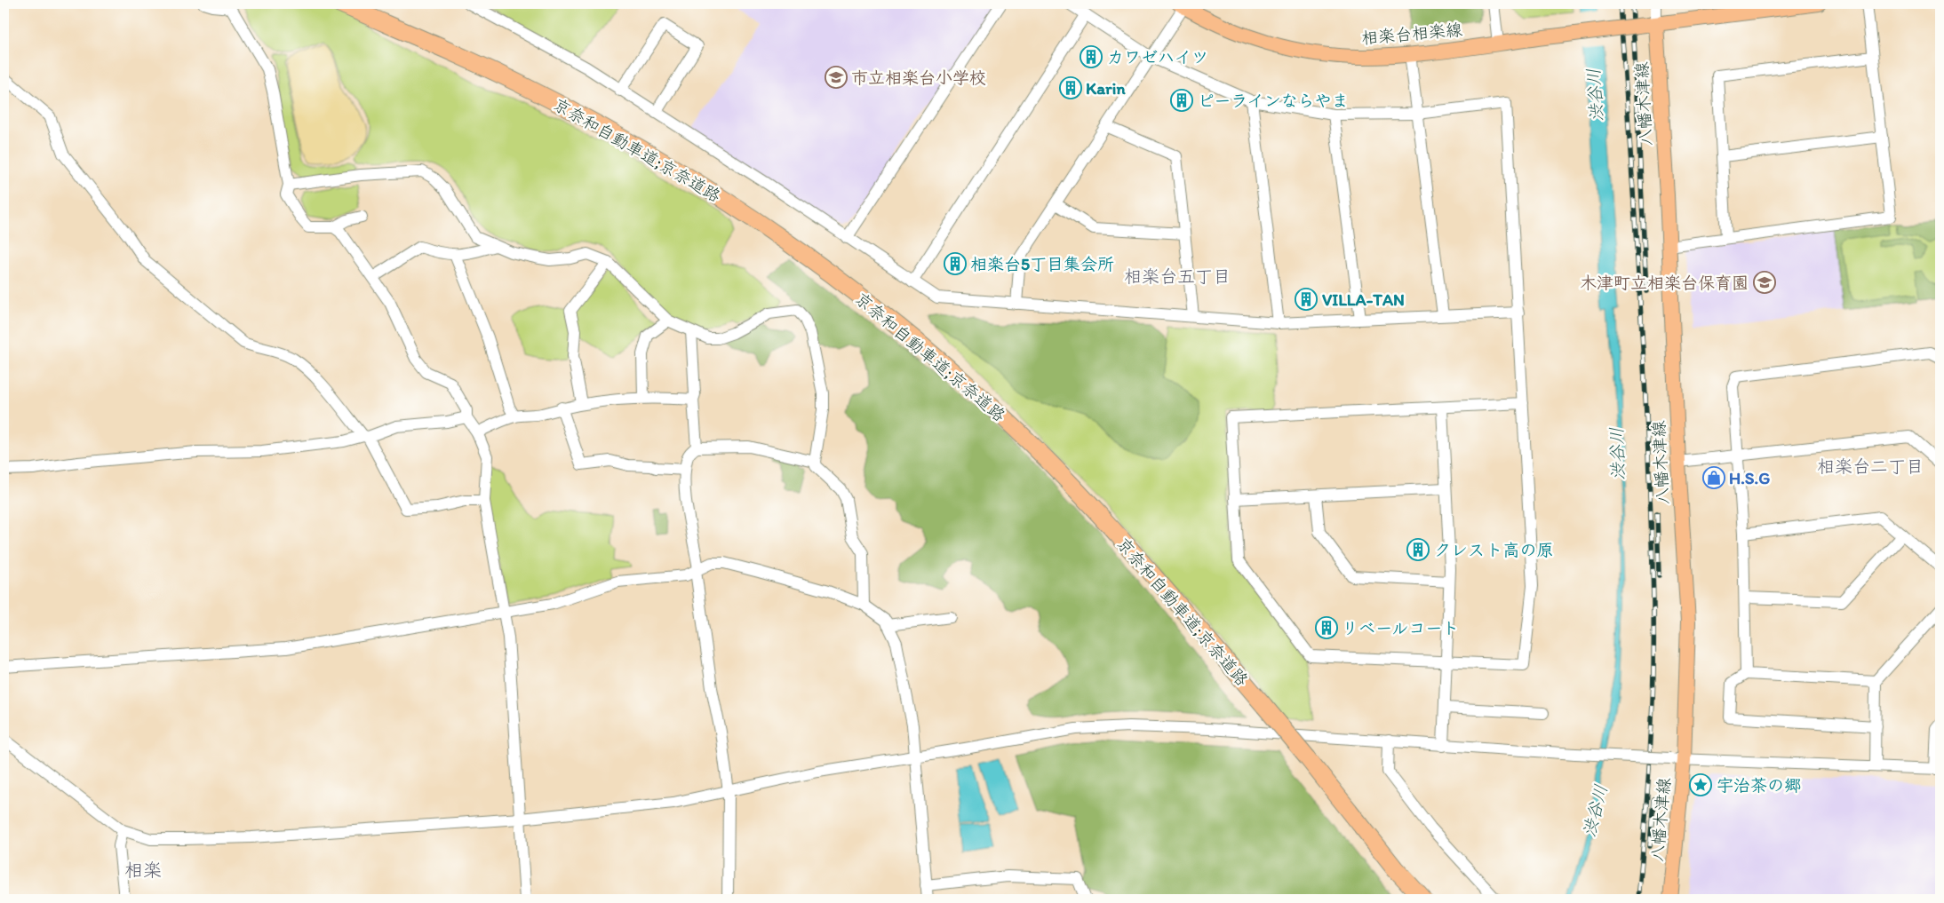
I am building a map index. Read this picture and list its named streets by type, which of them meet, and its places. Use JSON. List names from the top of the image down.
{
  "streets": {
    "highway": ["京奈和自動車道;京奈道路"],
    "main road": ["相楽台相楽線", "八幡木津線"]
  },
  "crossings": [
    ["相楽台相楽線", "八幡木津線"]
  ],
  "districts": ["相楽台五丁目", "相楽台二丁目", "相楽"],
  "water": ["渋谷川"],
  "places": {
    "building": [
      "カワゼハイツ",
      "Karin",
      "ピーラインならやま",
      "相楽台5丁目集会所",
      "VILLA-TAN",
      "クレスト高の原",
      "リベールコート"
    ],
    "school or university": ["市立相楽台小学校", "木津町立相楽台保育園"],
    "shop": ["H.S.G"],
    "place": ["宇治茶の郷"]
  }
}
